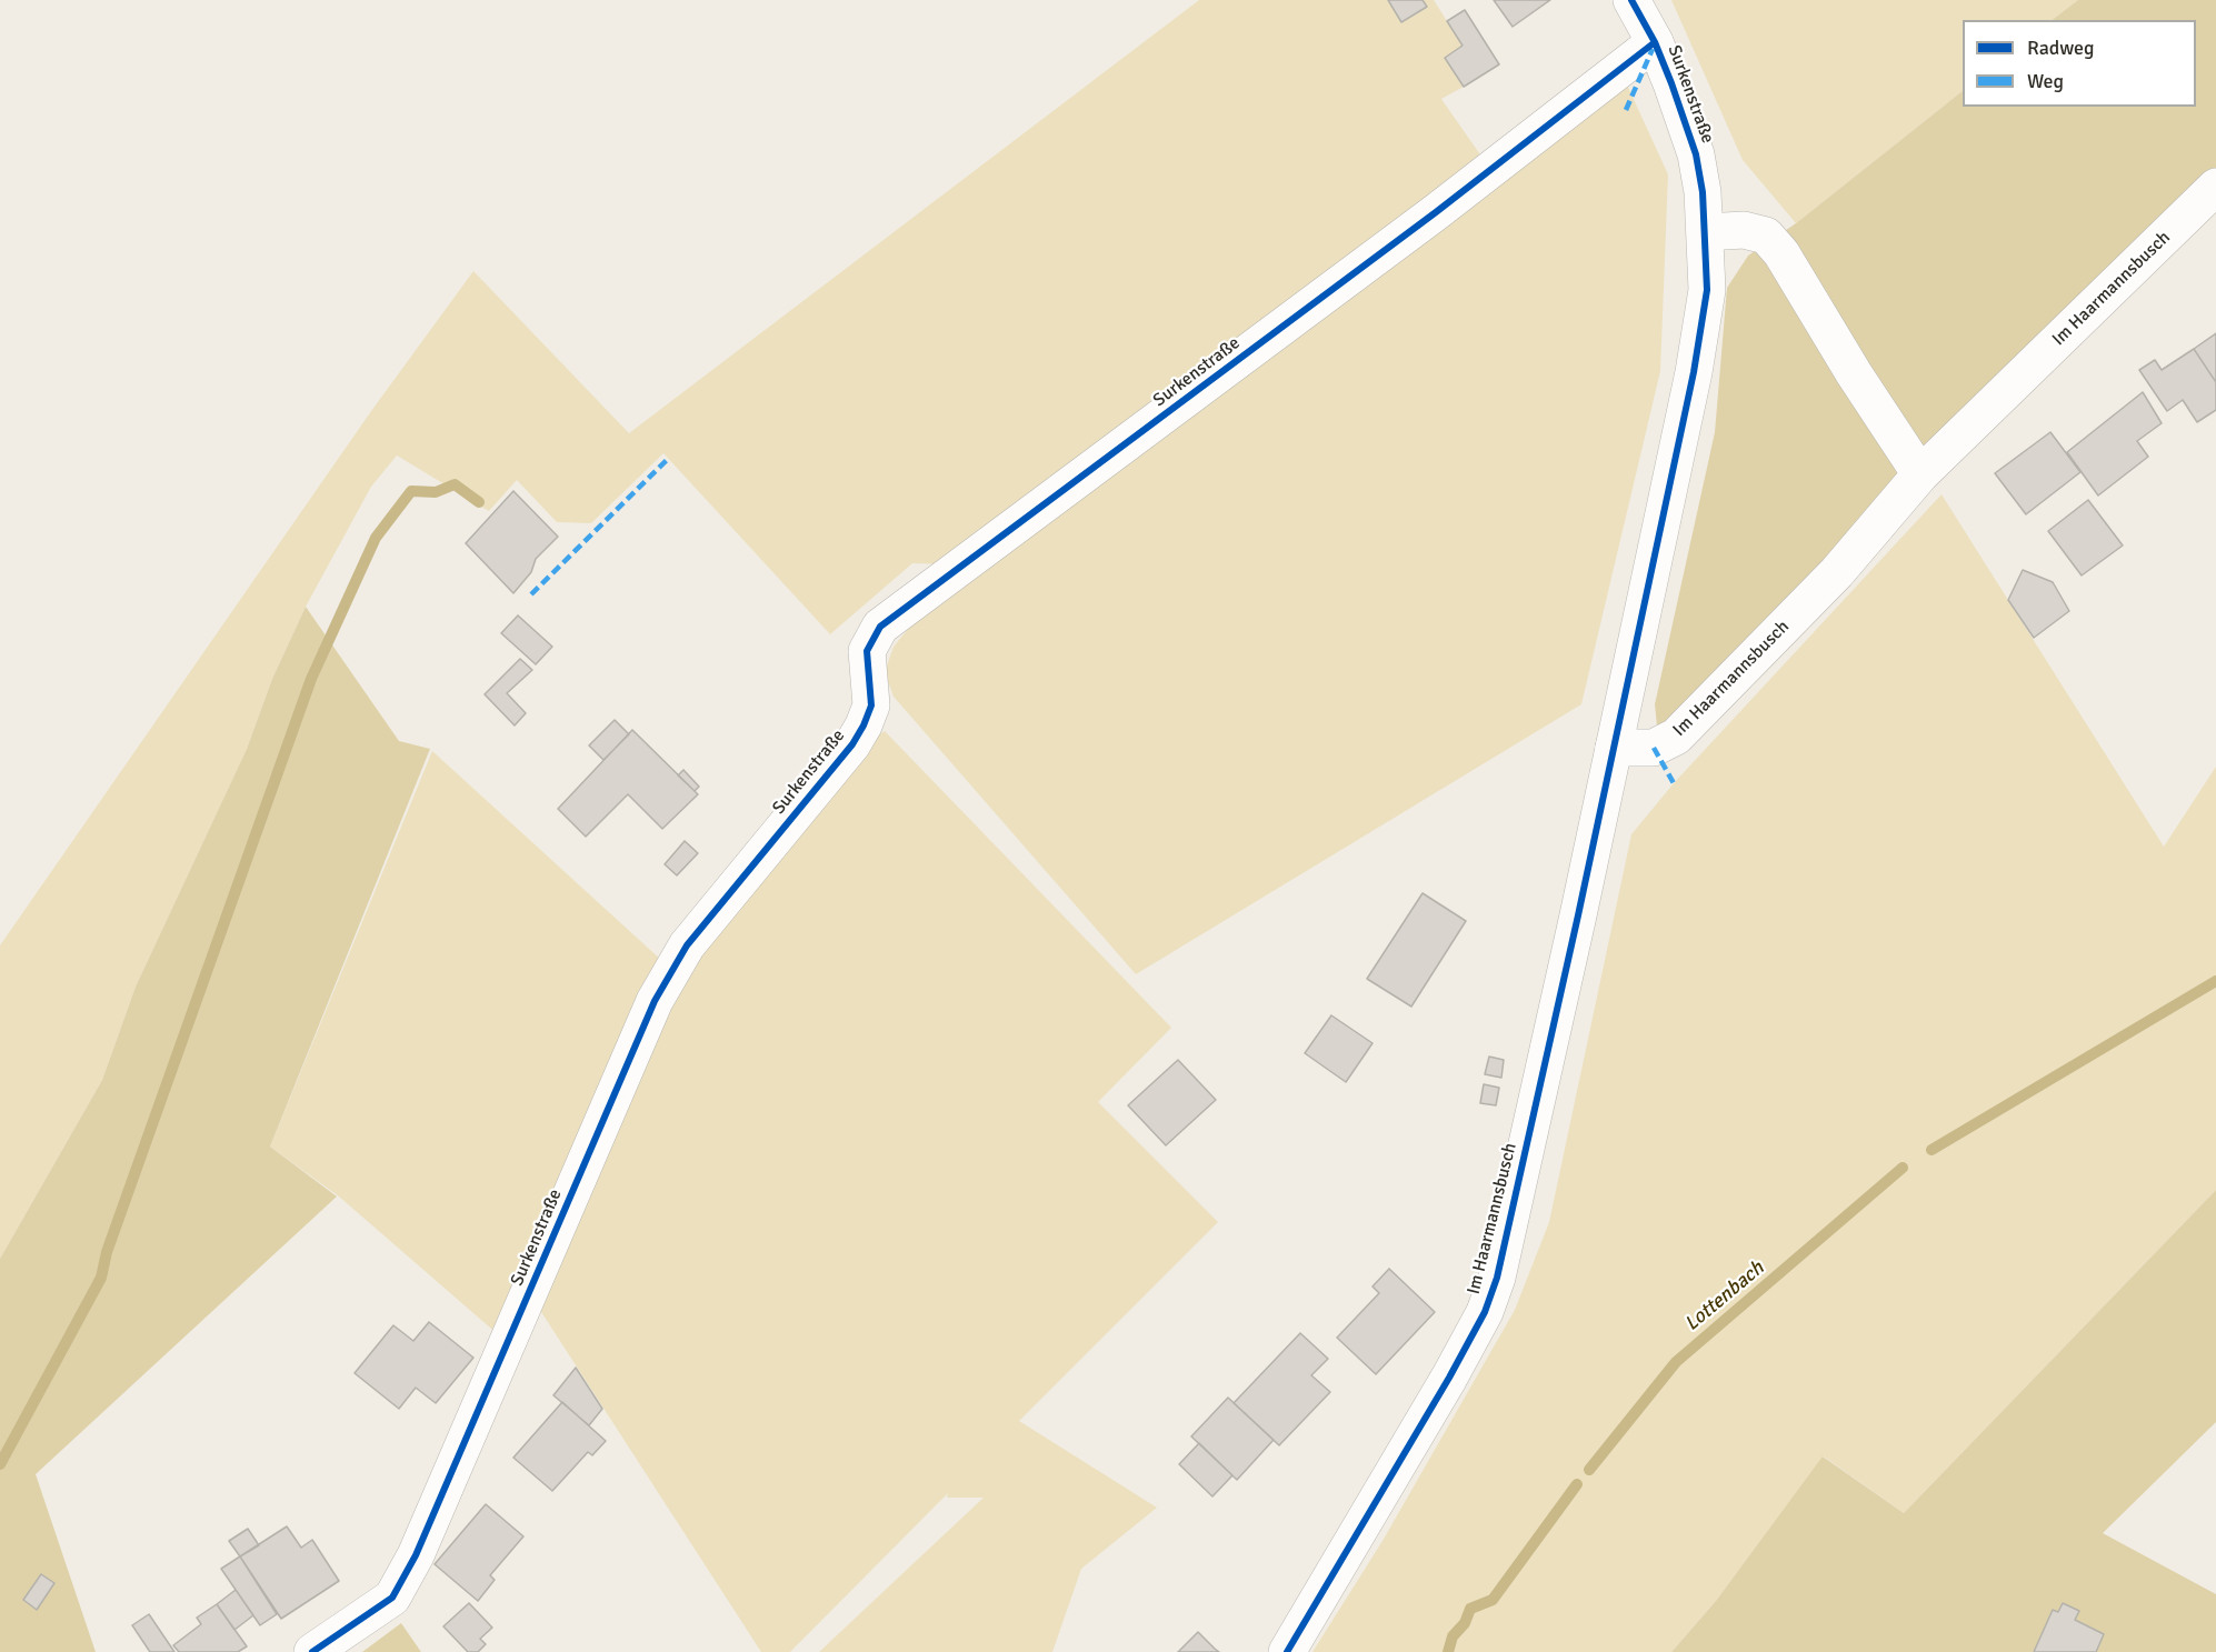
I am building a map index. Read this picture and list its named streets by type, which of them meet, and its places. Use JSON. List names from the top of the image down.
{
  "streets": {
    "street": ["Surkenstraße", "Im Haarmannsbusch"]
  },
  "crossings": [
    ["Surkenstraße", "Im Haarmannsbusch"]
  ],
  "water": ["Lottenbach"],
  "legend": ["Radweg", "Weg"]
}
